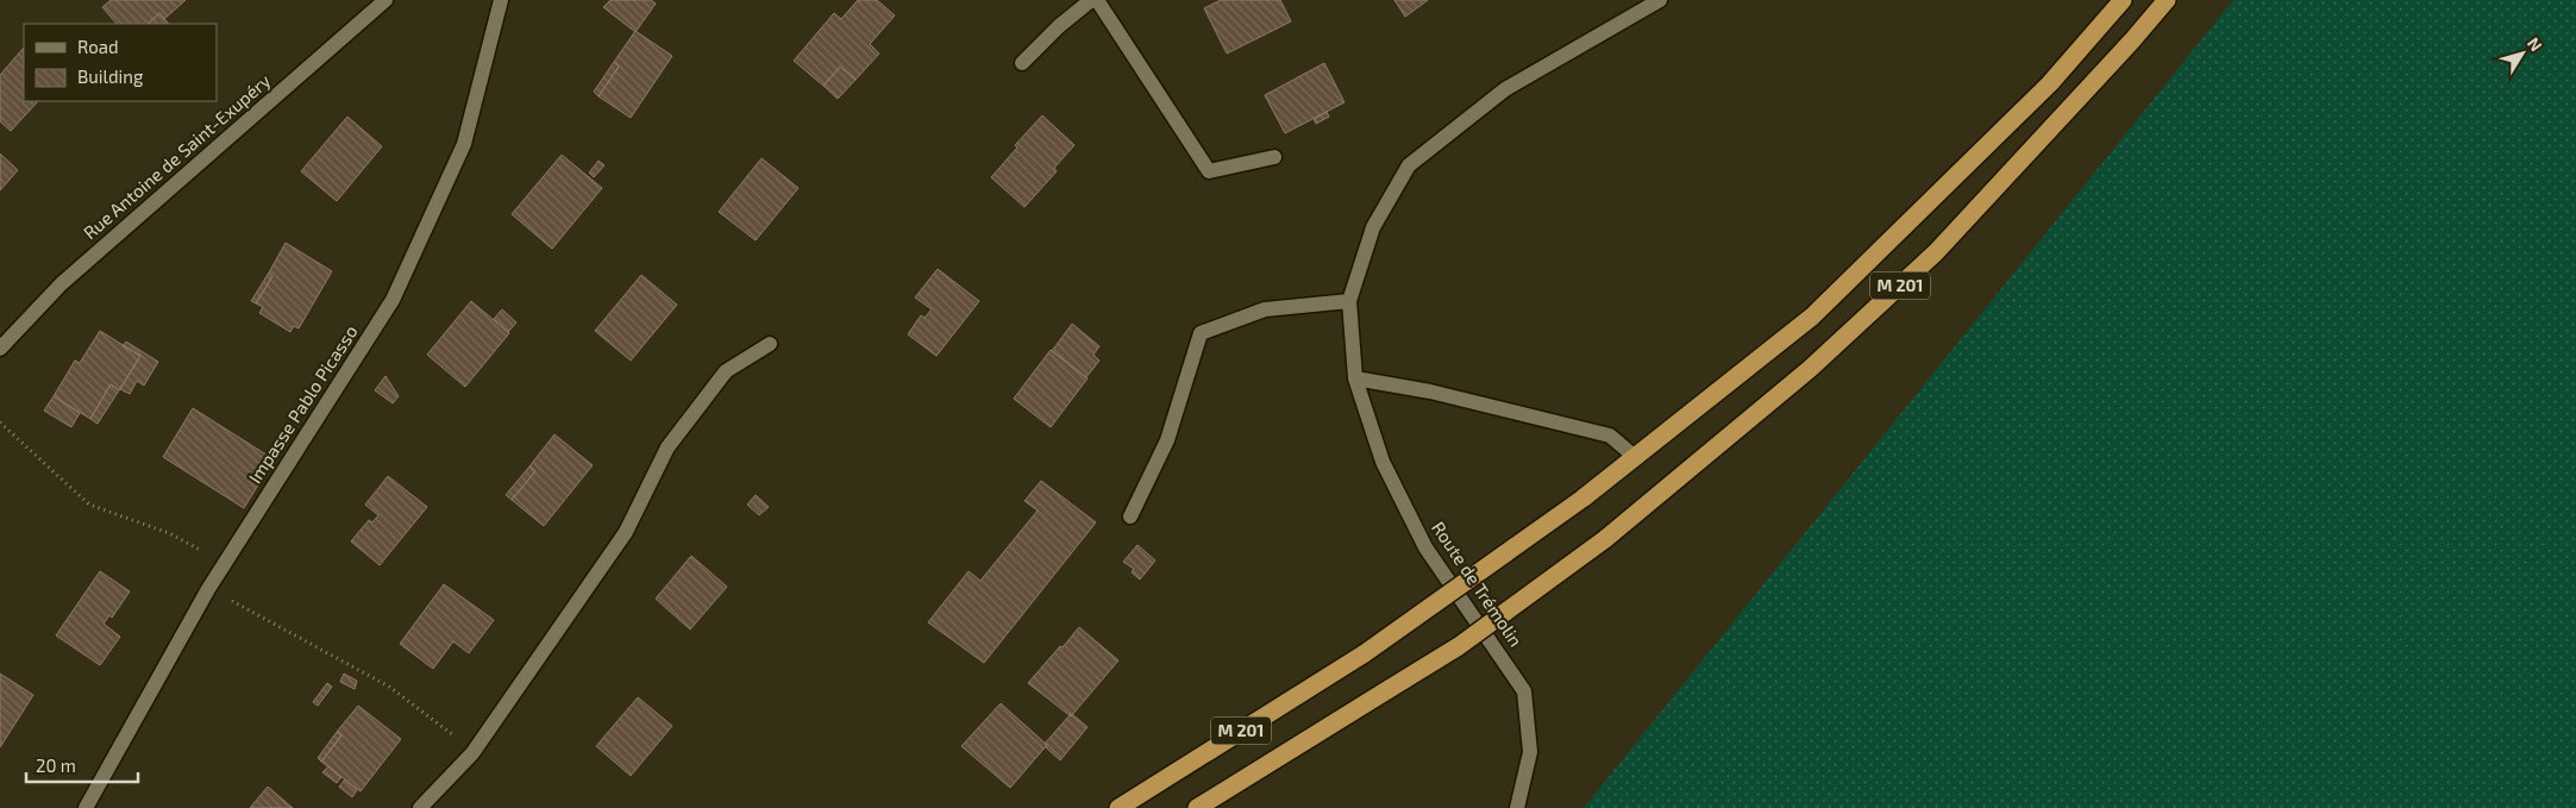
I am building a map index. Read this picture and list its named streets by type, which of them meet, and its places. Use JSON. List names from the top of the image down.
{
  "streets": {
    "highway": ["M 201"],
    "street": ["Rue Antoine de Saint-Exupéry", "Impasse Pablo Picasso", "Route de Trémolin"]
  },
  "legend": ["Road", "Building"],
  "scale_bar": "20 m",
  "north": "top right"
}
